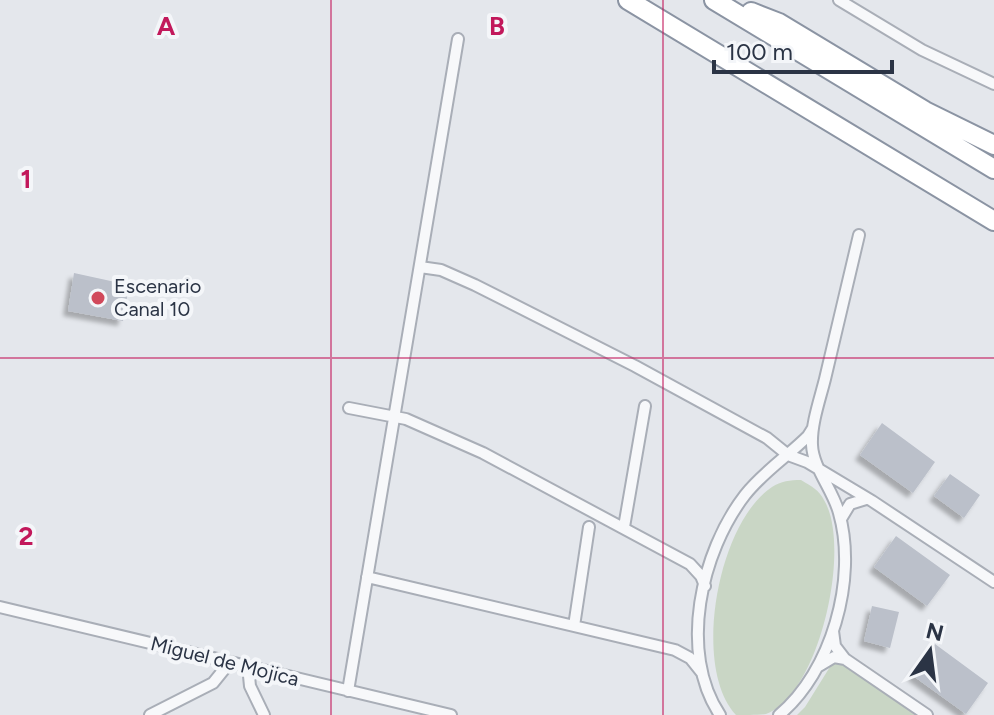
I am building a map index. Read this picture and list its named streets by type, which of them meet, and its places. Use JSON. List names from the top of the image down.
{
  "streets": {
    "street": ["Miguel de Mojica"]
  },
  "places": ["Escenario Canal 10"],
  "scale_bar": "100 m",
  "north": "top",
  "grid": {
    "columns": ["A", "B"],
    "rows": ["1", "2"]
  }
}
